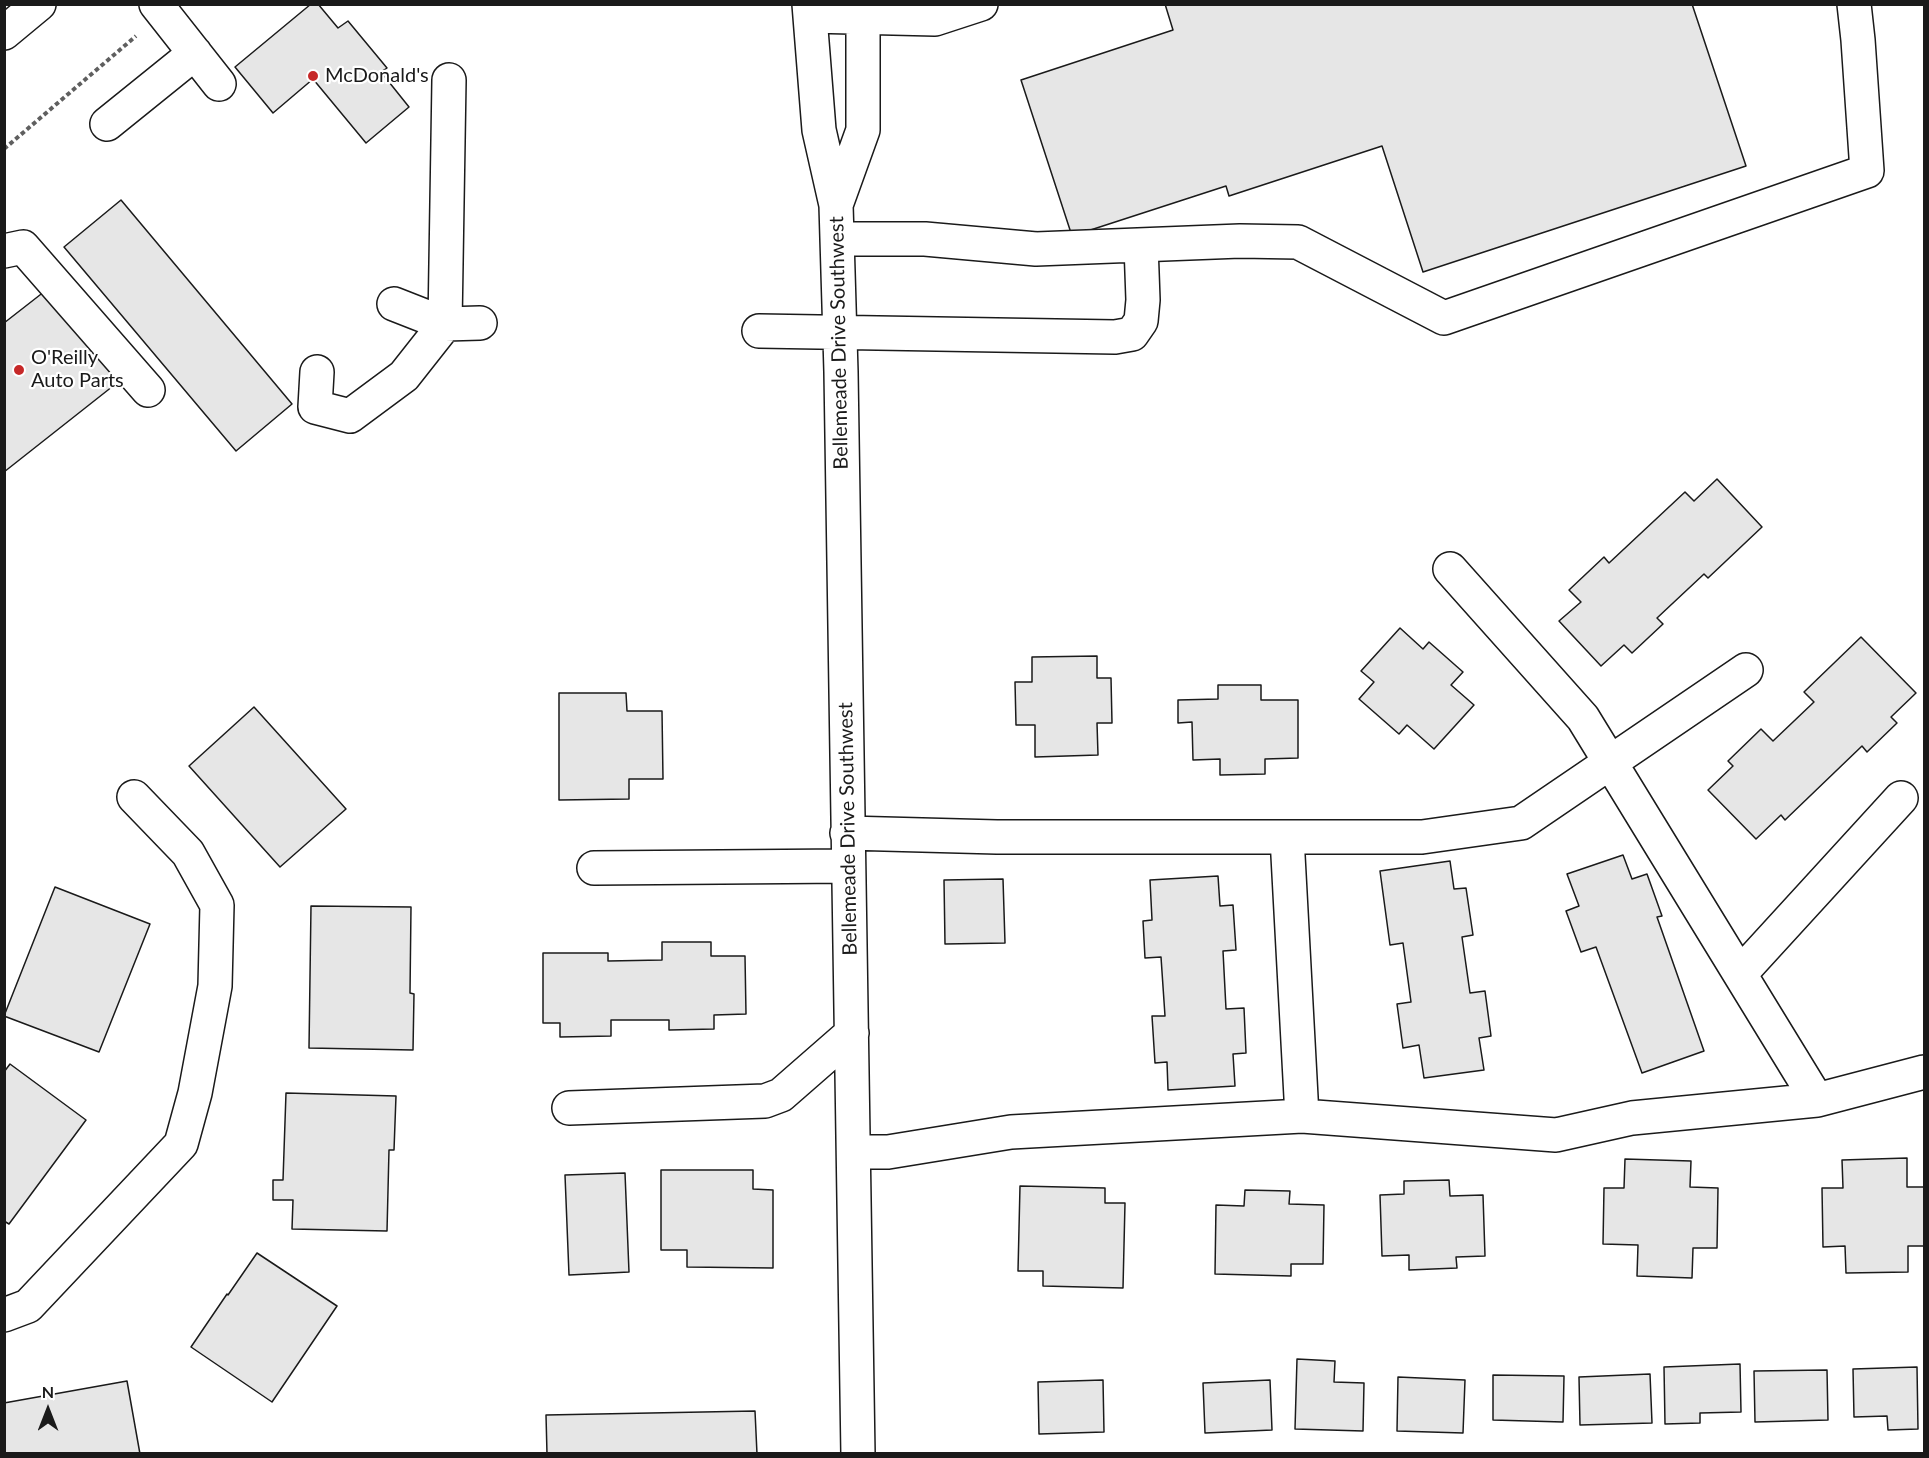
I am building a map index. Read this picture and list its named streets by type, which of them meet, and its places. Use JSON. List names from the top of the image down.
{
  "streets": {
    "street": ["Bellemeade Drive Southwest"]
  },
  "places": ["McDonald's", "O'Reilly Auto Parts"],
  "north": "top"
}
